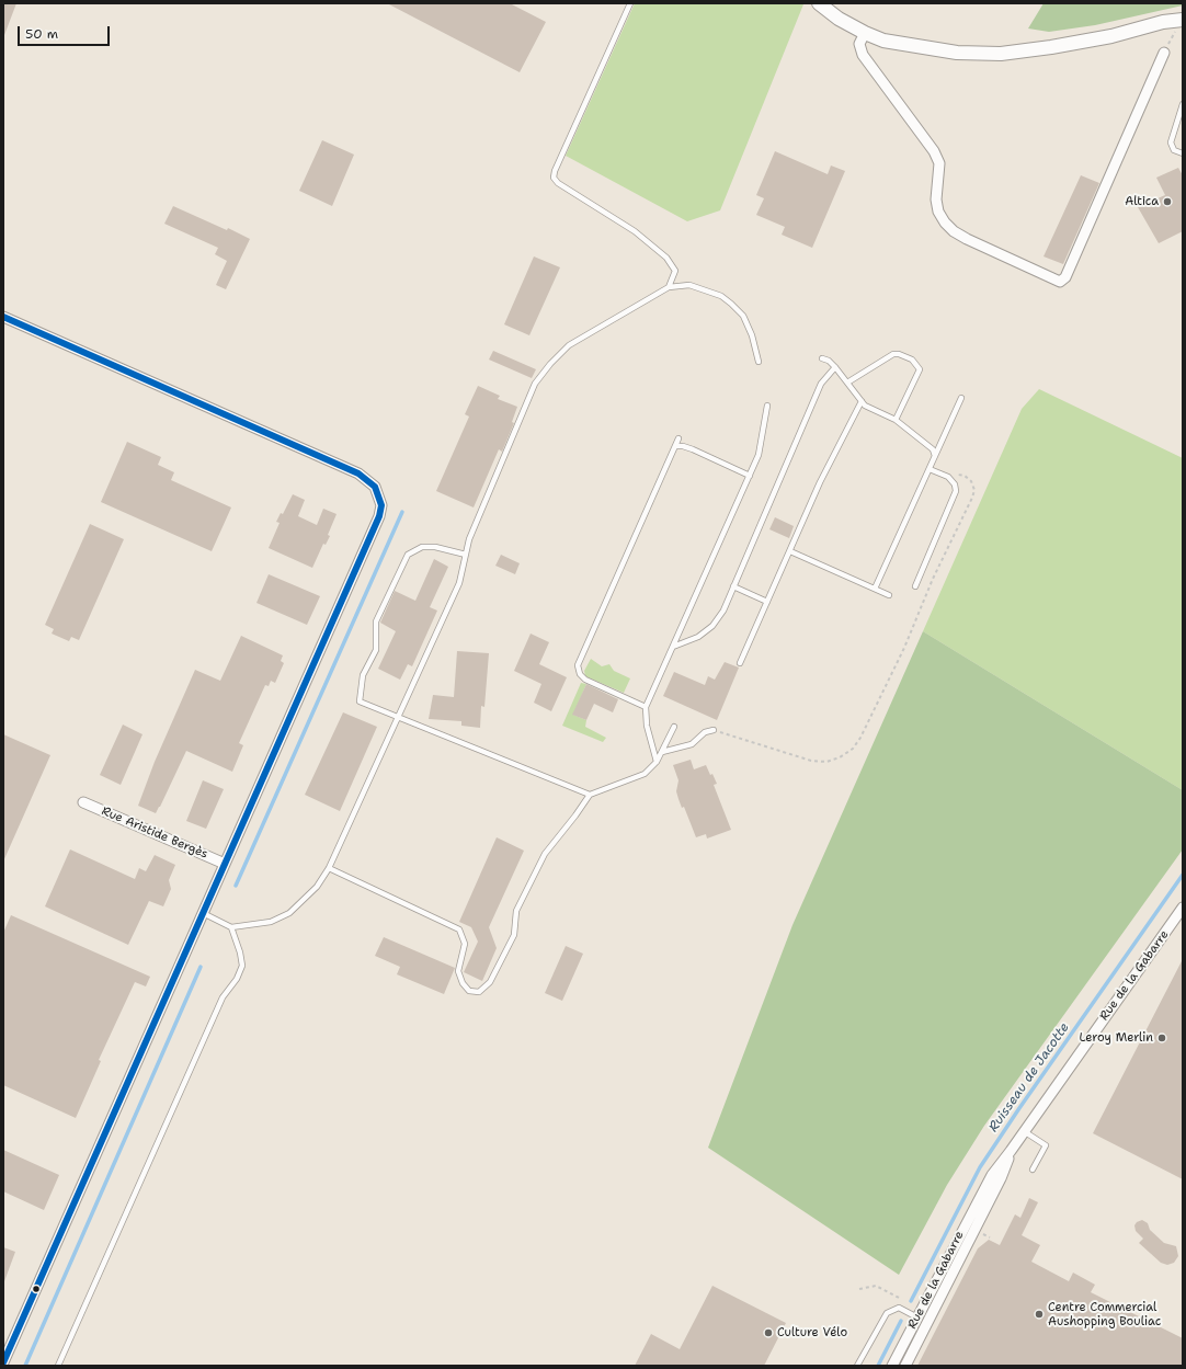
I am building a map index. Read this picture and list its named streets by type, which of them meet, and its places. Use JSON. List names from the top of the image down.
{
  "streets": {
    "street": ["Rue Aristide Bergès", "Rue de la Gabarre"]
  },
  "water": ["Ruisseau de Jacotte"],
  "places": [
    "Altica",
    "Leroy Merlin",
    "Centre Commercial Aushopping Bouliac",
    "Culture Vélo"
  ],
  "scale_bar": "50 m"
}
